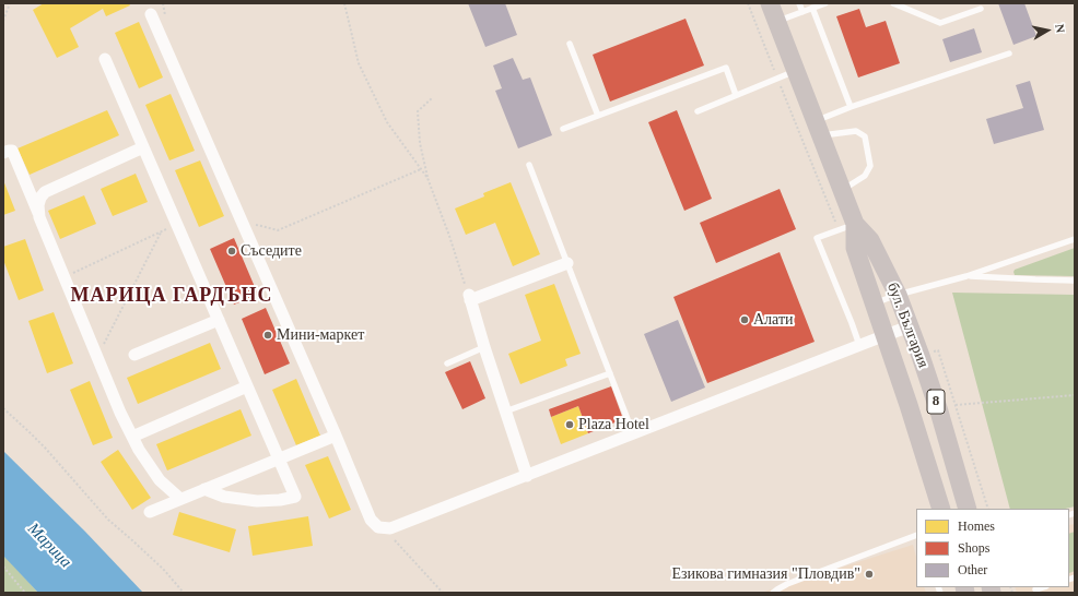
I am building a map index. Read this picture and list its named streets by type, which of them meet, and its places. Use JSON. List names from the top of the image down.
{
  "streets": {
    "main road": ["бул. България", "8"]
  },
  "districts": ["МАРИЦА ГАРДЪНС"],
  "water": ["Марица"],
  "places": [
    "Съседите",
    "Алати",
    "Мини-маркет",
    "Plaza Hotel",
    "Езикова гимназия \"Пловдив\""
  ],
  "legend": ["Homes", "Shops", "Other"],
  "north": "right"
}
